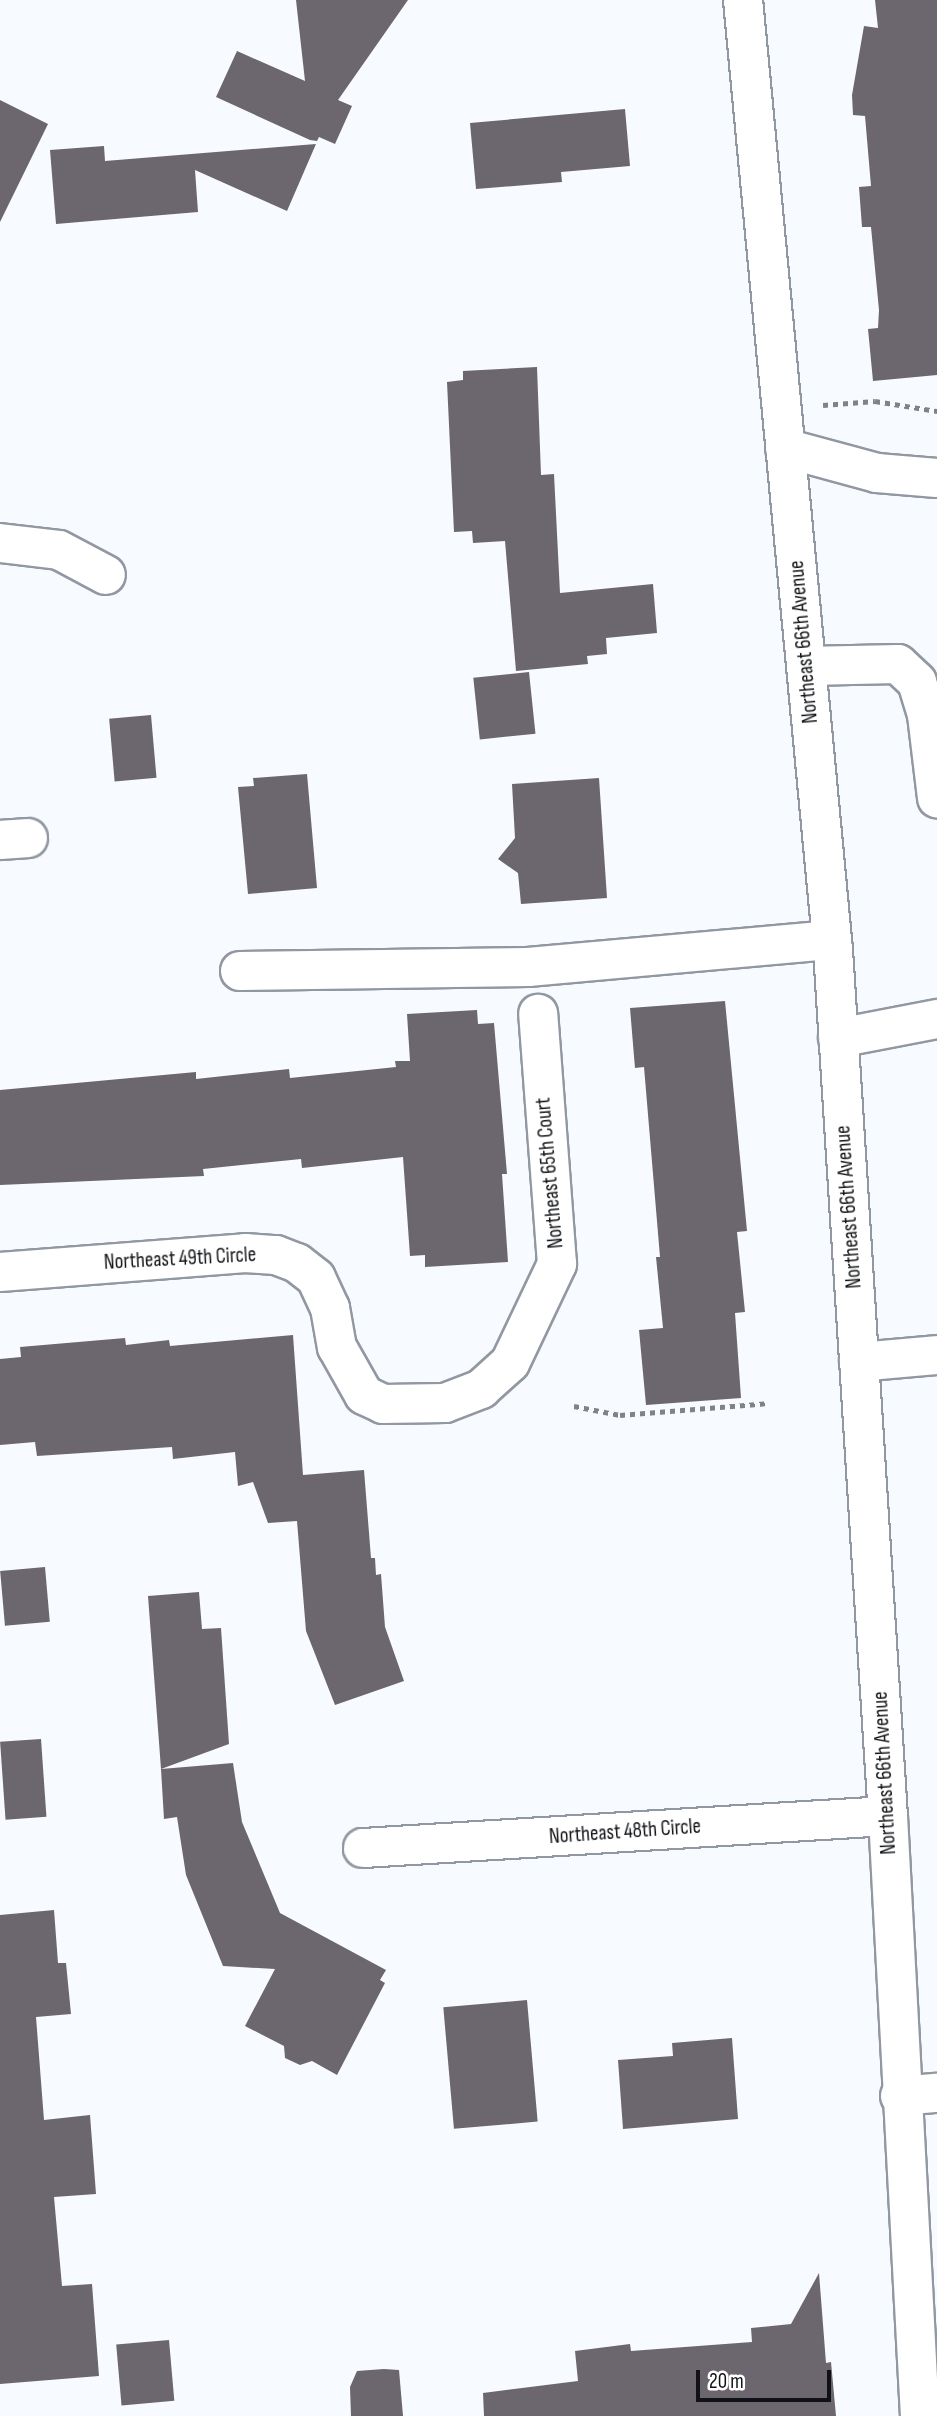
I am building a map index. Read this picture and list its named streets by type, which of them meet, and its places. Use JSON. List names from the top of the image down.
{
  "streets": {
    "street": [
      "Northeast 66th Avenue",
      "Northeast 65th Court",
      "Northeast 49th Circle",
      "Northeast 48th Circle"
    ]
  },
  "crossings": [
    ["Northeast 66th Avenue", "Northeast 48th Circle"],
    ["Northeast 65th Court", "Northeast 49th Circle"]
  ],
  "scale_bar": "20 m"
}
